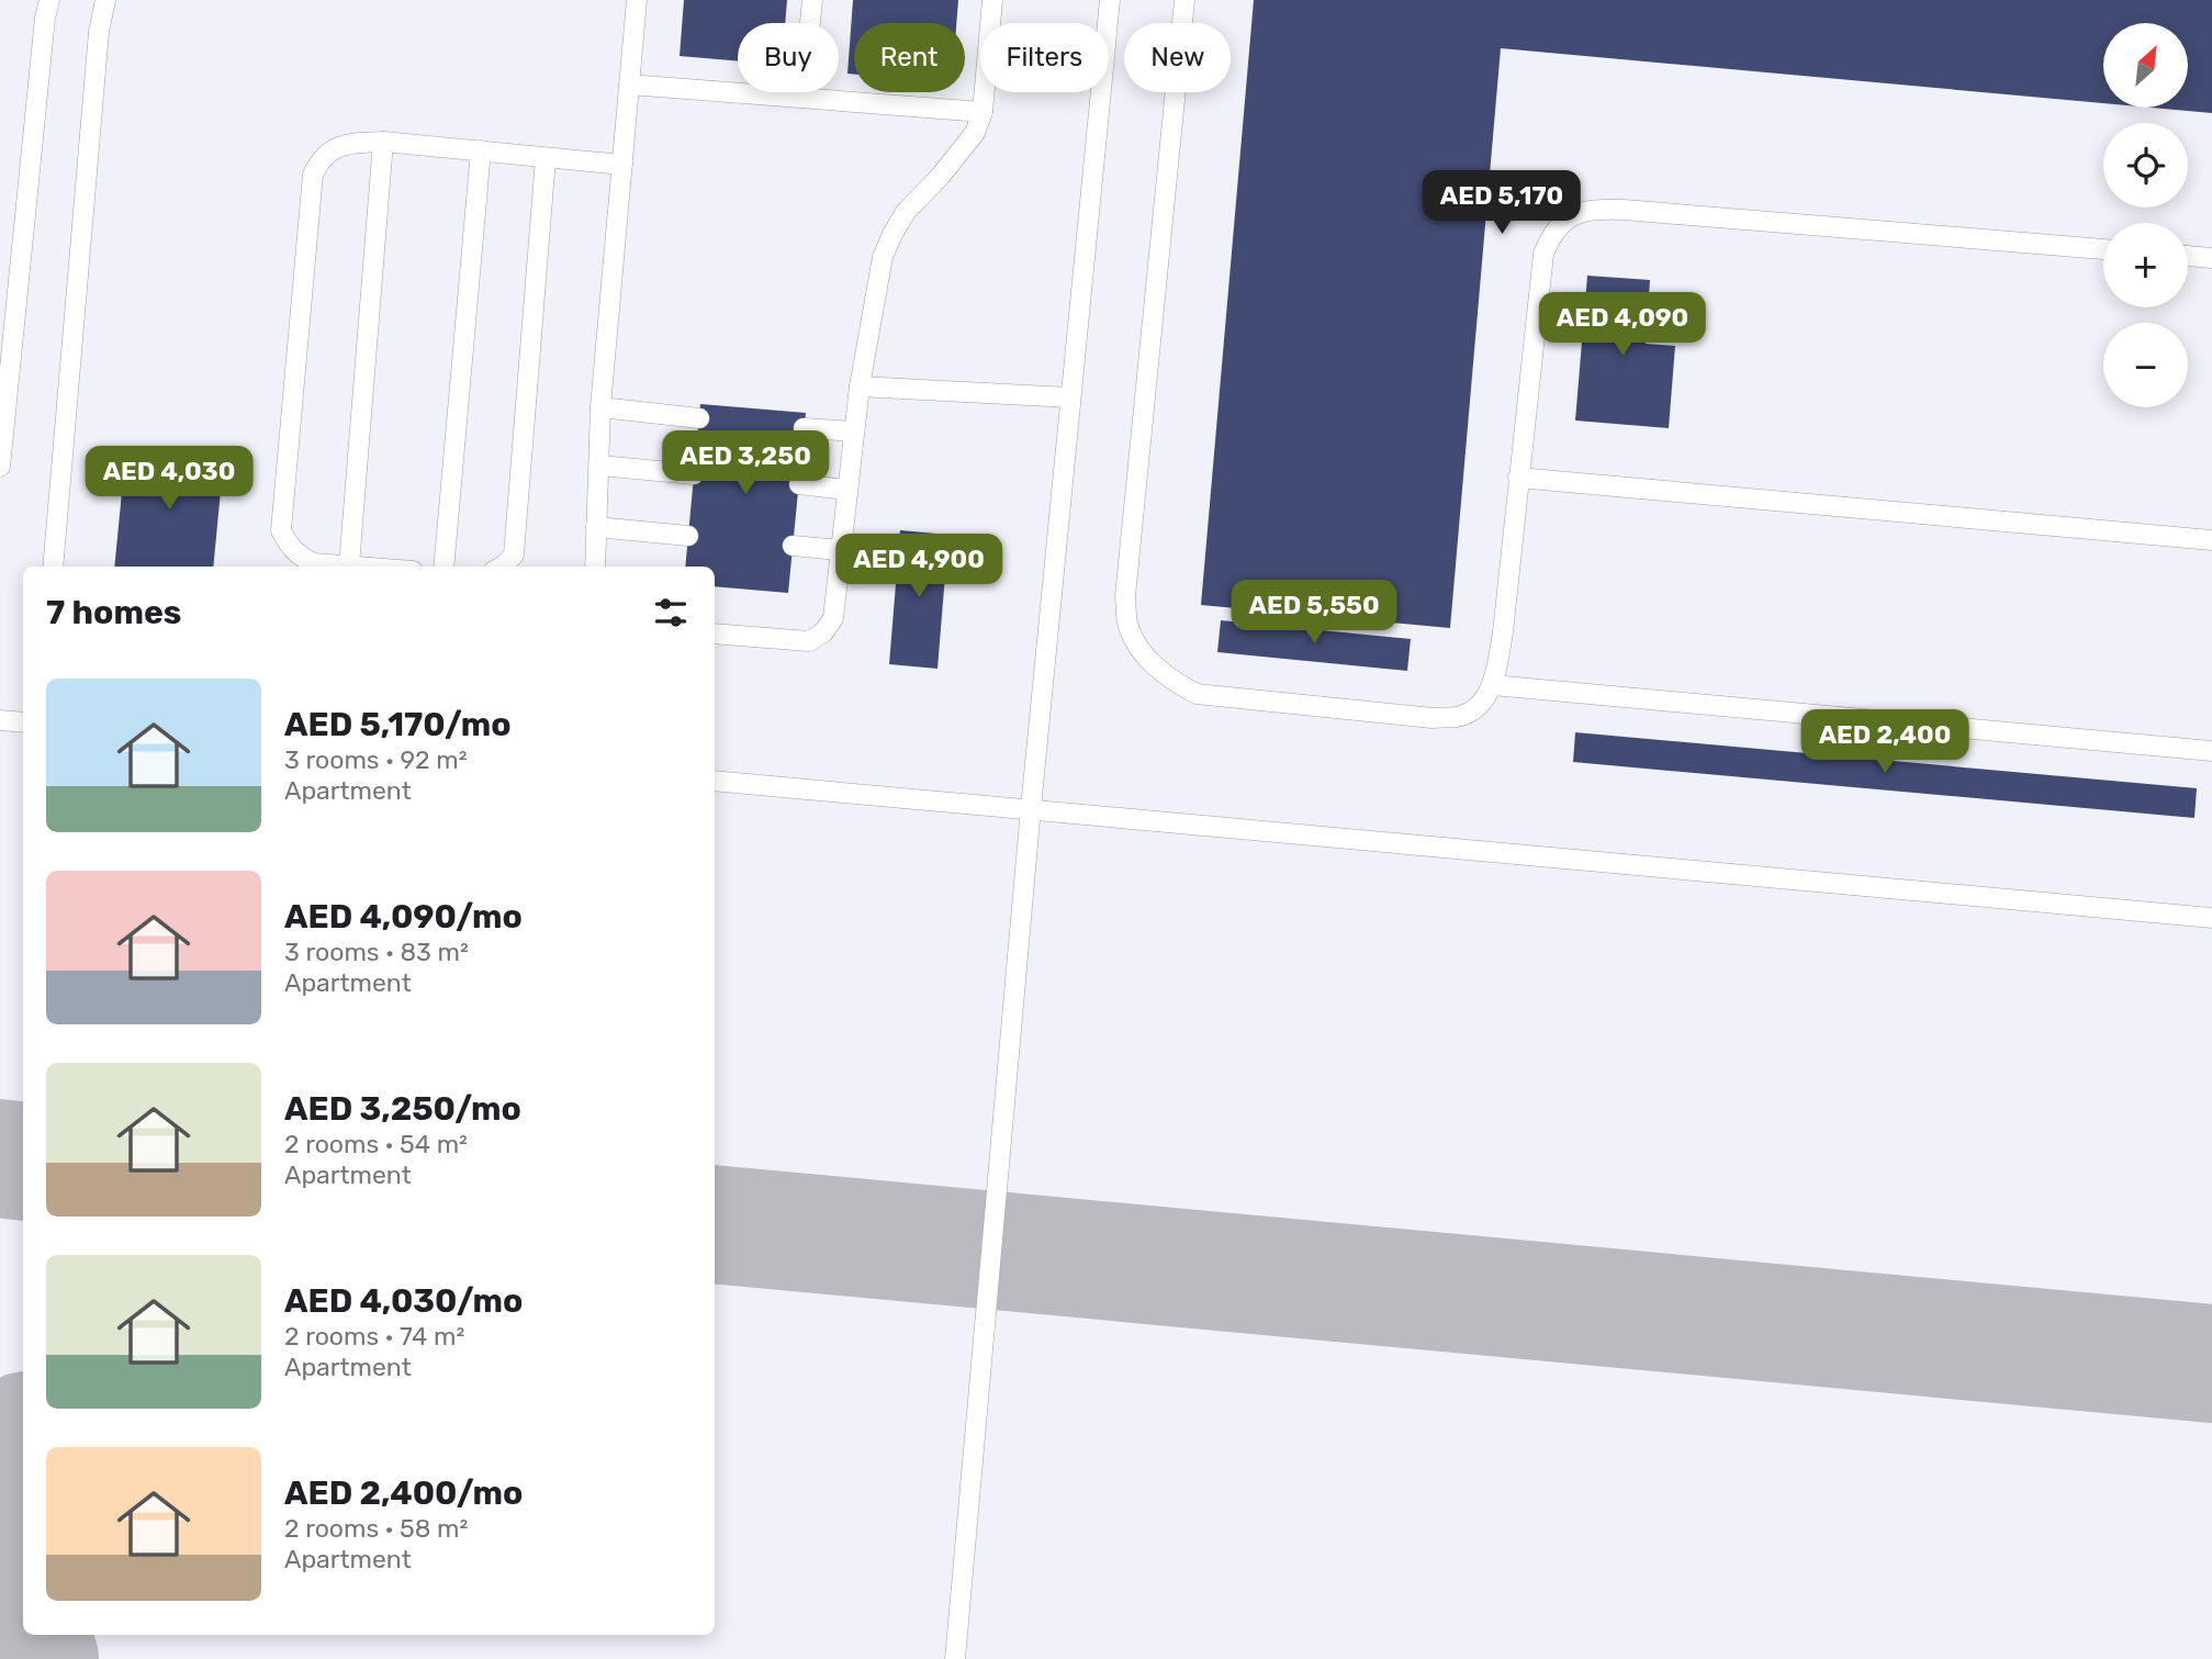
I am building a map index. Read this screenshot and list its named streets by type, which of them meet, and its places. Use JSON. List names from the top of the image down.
{
  "north": "top right",
  "page": {
    "map_buttons": ["+", "−"],
    "chip": [
      "Buy",
      "Rent",
      "Filters",
      "New"
    ],
    "price": [
      "AED 5,170",
      "AED 4,090",
      "AED 3,250",
      "AED 4,030",
      "AED 4,900",
      "AED 5,550",
      "AED 2,400"
    ],
    "heading": "7 homes",
    "list": [
      {
        "name": "AED 5,170/mo",
        "note": "3 rooms · 92 m² · Apartment"
      },
      {
        "name": "AED 4,090/mo",
        "note": "3 rooms · 83 m² · Apartment"
      },
      {
        "name": "AED 3,250/mo",
        "note": "2 rooms · 54 m² · Apartment"
      },
      {
        "name": "AED 4,030/mo",
        "note": "2 rooms · 74 m² · Apartment"
      },
      {
        "name": "AED 2,400/mo",
        "note": "2 rooms · 58 m² · Apartment"
      }
    ]
  }
}
